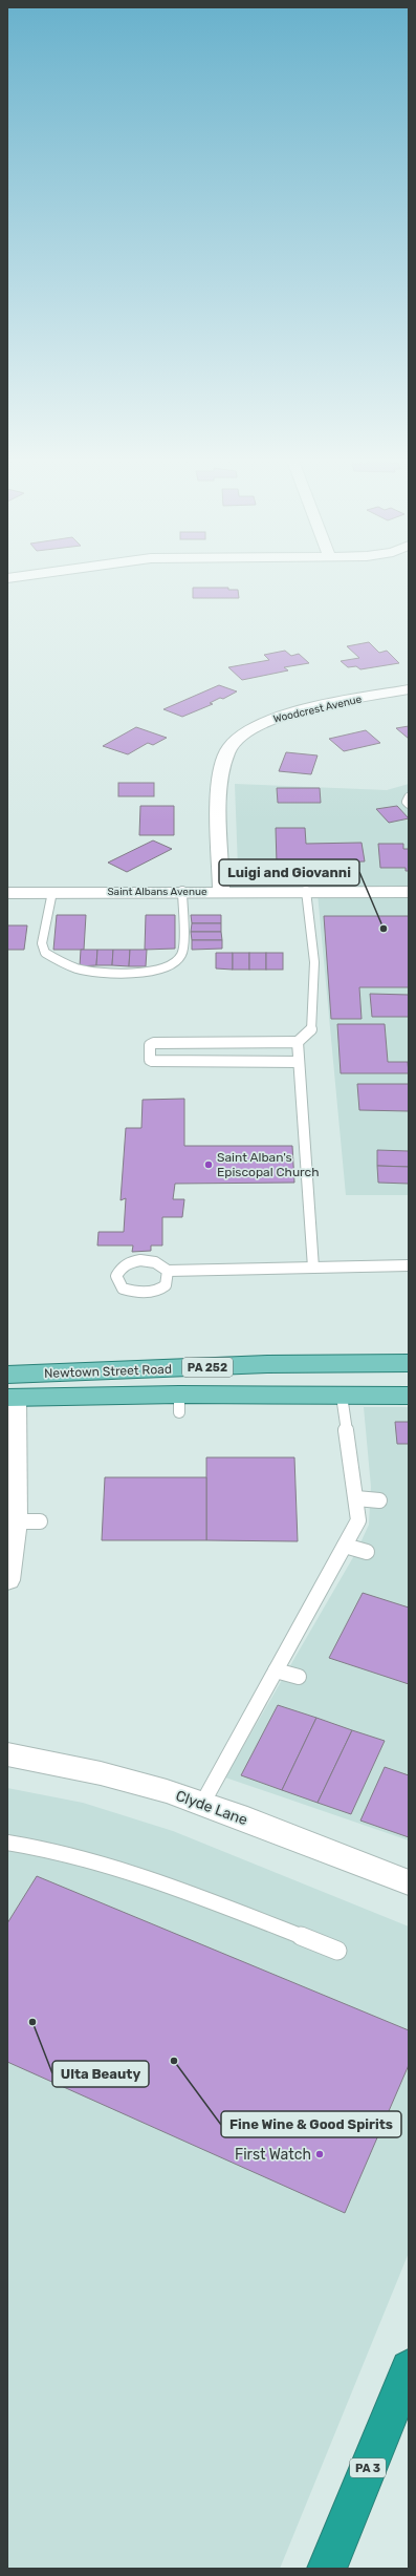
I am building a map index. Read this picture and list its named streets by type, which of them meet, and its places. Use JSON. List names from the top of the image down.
{
  "streets": {
    "highway": ["PA 3"],
    "main road": ["PA 252", "Newtown Street Road"],
    "street": ["Woodcrest Avenue", "Saint Albans Avenue", "Clyde Lane"]
  },
  "crossings": [
    ["Woodcrest Avenue", "Saint Albans Avenue"]
  ],
  "places": [
    "Luigi and Giovanni",
    "Saint Alban's Episcopal Church",
    "Ulta Beauty",
    "Fine Wine & Good Spirits",
    "First Watch"
  ]
}
